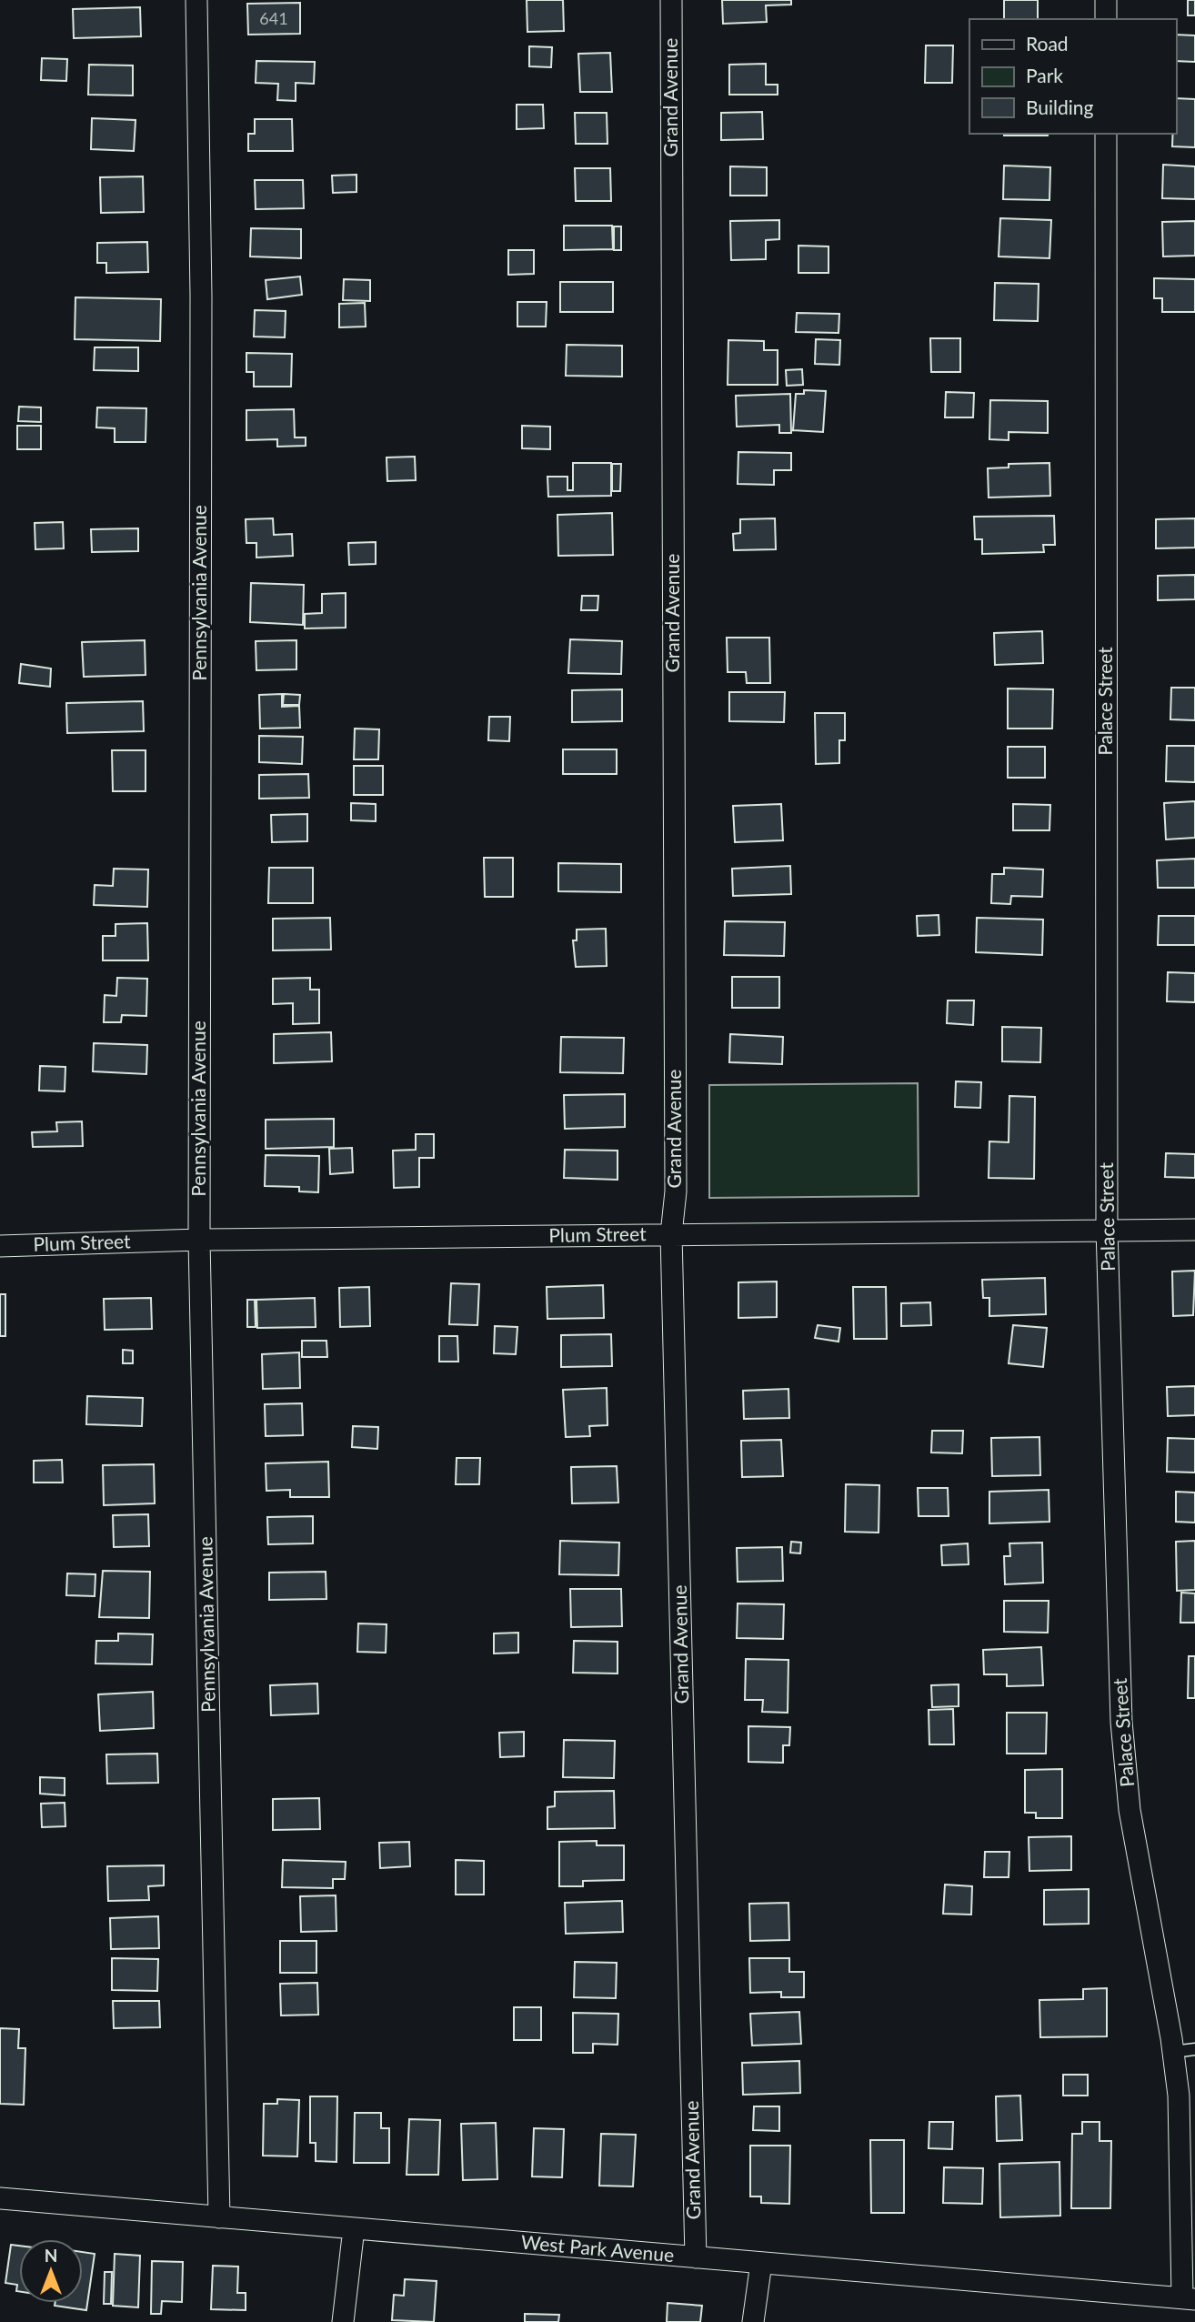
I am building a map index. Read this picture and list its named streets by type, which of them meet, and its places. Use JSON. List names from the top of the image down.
{
  "streets": {
    "street": [
      "Grand Avenue",
      "Pennsylvania Avenue",
      "Palace Street",
      "Plum Street",
      "West Park Avenue"
    ]
  },
  "crossings": [
    ["Grand Avenue", "Plum Street"],
    ["Grand Avenue", "West Park Avenue"],
    ["Pennsylvania Avenue", "Plum Street"],
    ["Pennsylvania Avenue", "West Park Avenue"],
    ["Palace Street", "Plum Street"],
    ["Palace Street", "West Park Avenue"]
  ],
  "house_numbers": ["641"],
  "legend": ["Road", "Park", "Building"],
  "north": "top"
}
